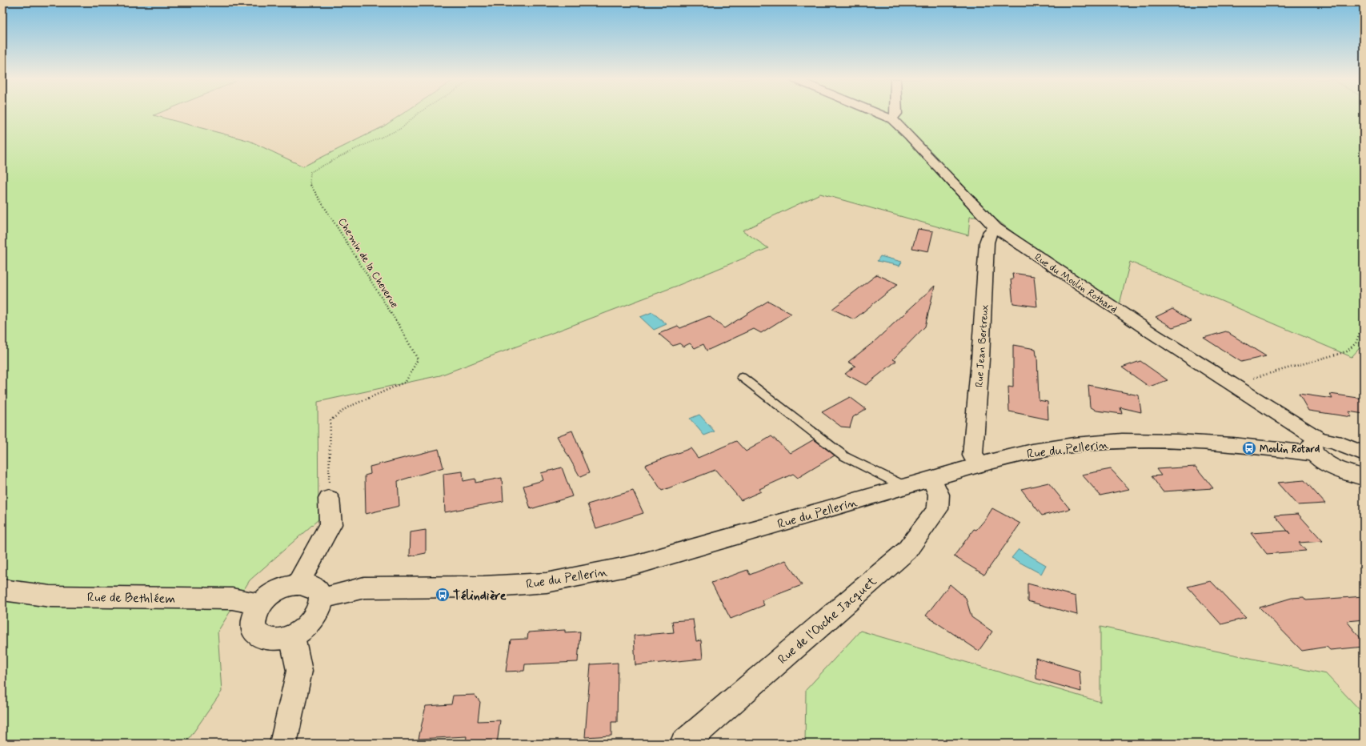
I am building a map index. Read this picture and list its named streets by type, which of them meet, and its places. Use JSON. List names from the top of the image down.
{
  "streets": {
    "street": [
      "Rue du Moulin Rothard",
      "Rue Jean Bertreux",
      "Rue du Pellerin",
      "Rue de Bethléem",
      "Rue de l'Ouche Jacquet"
    ],
    "path": ["Chemin de la Cheverue"]
  },
  "crossings": [
    ["Rue du Moulin Rothard", "Rue Jean Bertreux"],
    ["Rue du Moulin Rothard", "Rue du Pellerin"],
    ["Rue Jean Bertreux", "Rue du Pellerin"],
    ["Rue du Pellerin", "Rue de Bethléem"],
    ["Rue du Pellerin", "Rue de l'Ouche Jacquet"]
  ],
  "places": {
    "bus stop": ["Moulin Rotard", "Télindière"]
  }
}
